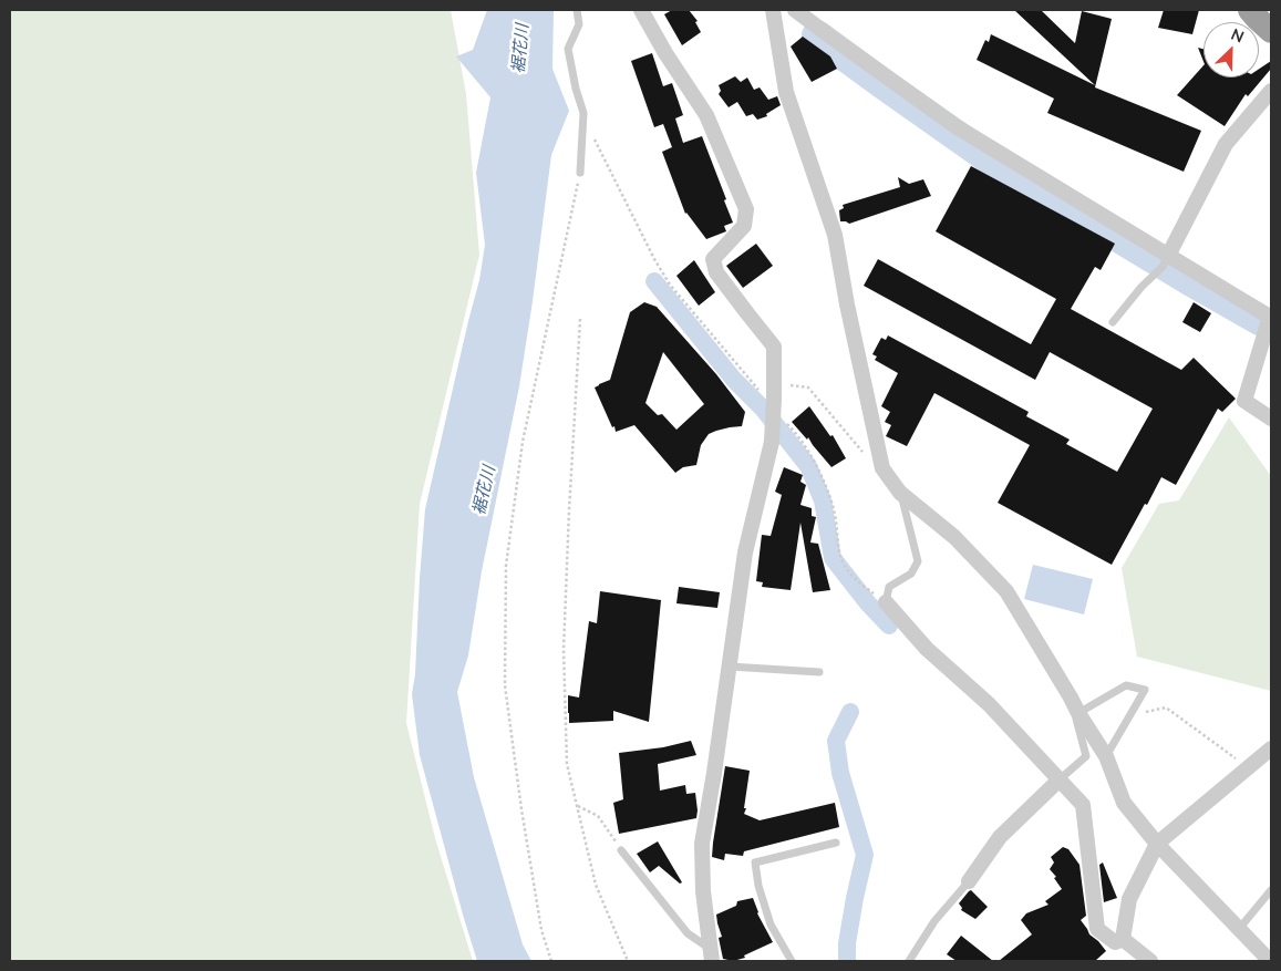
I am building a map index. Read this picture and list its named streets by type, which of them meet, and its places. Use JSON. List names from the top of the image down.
{
  "water": ["裾花川"],
  "north": "top right"
}
